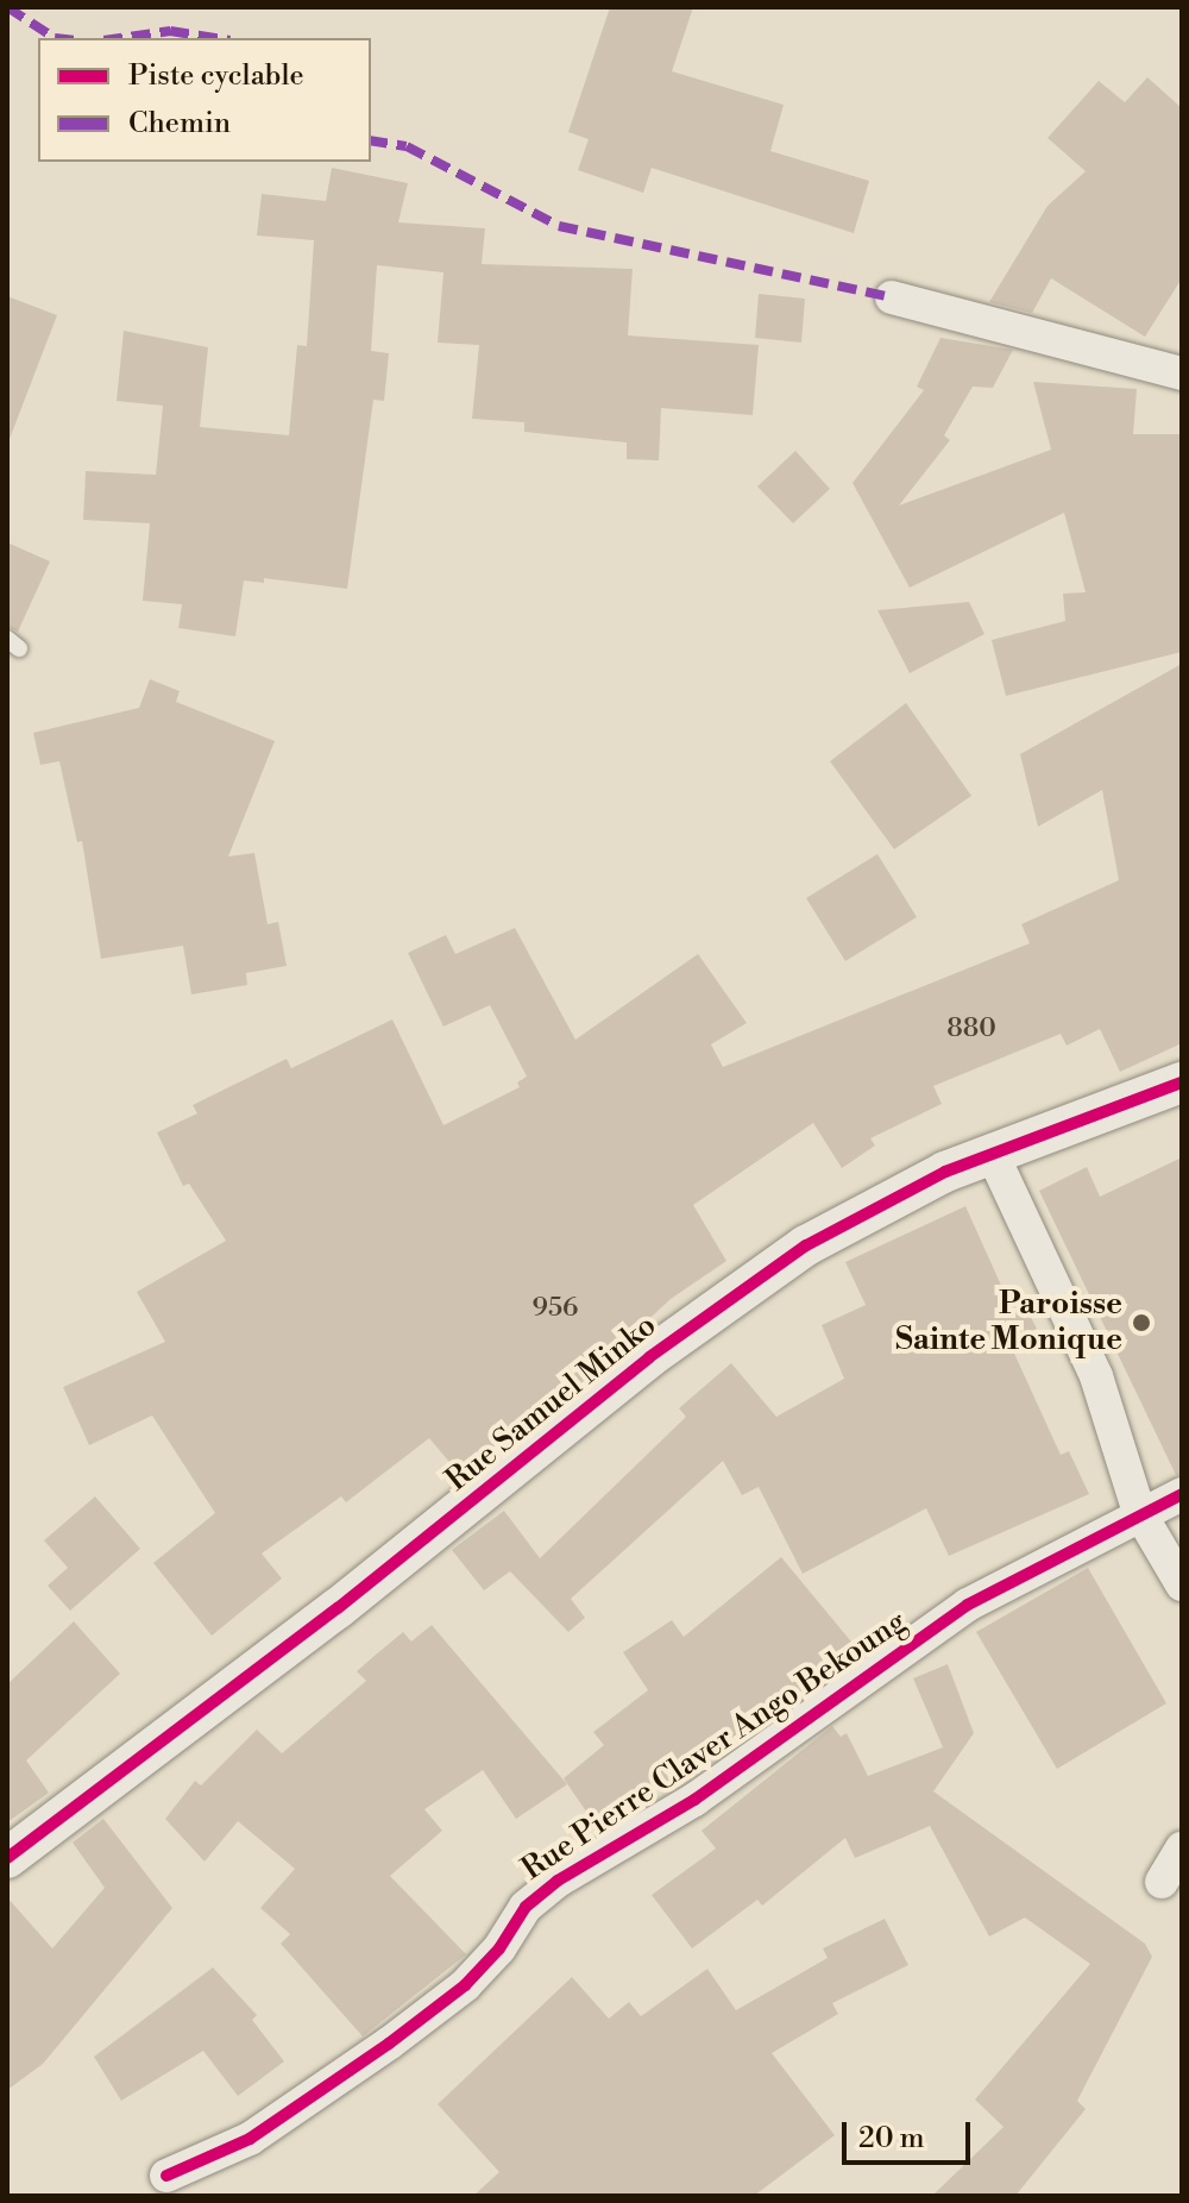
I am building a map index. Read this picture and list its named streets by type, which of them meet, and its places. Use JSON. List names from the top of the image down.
{
  "streets": {
    "street": ["Rue Samuel Minko", "Rue Pierre Claver Ango Bekoung"]
  },
  "places": ["Paroisse Sainte Monique"],
  "house_numbers": ["880", "956"],
  "legend": ["Piste cyclable", "Chemin"],
  "scale_bar": "20 m"
}
